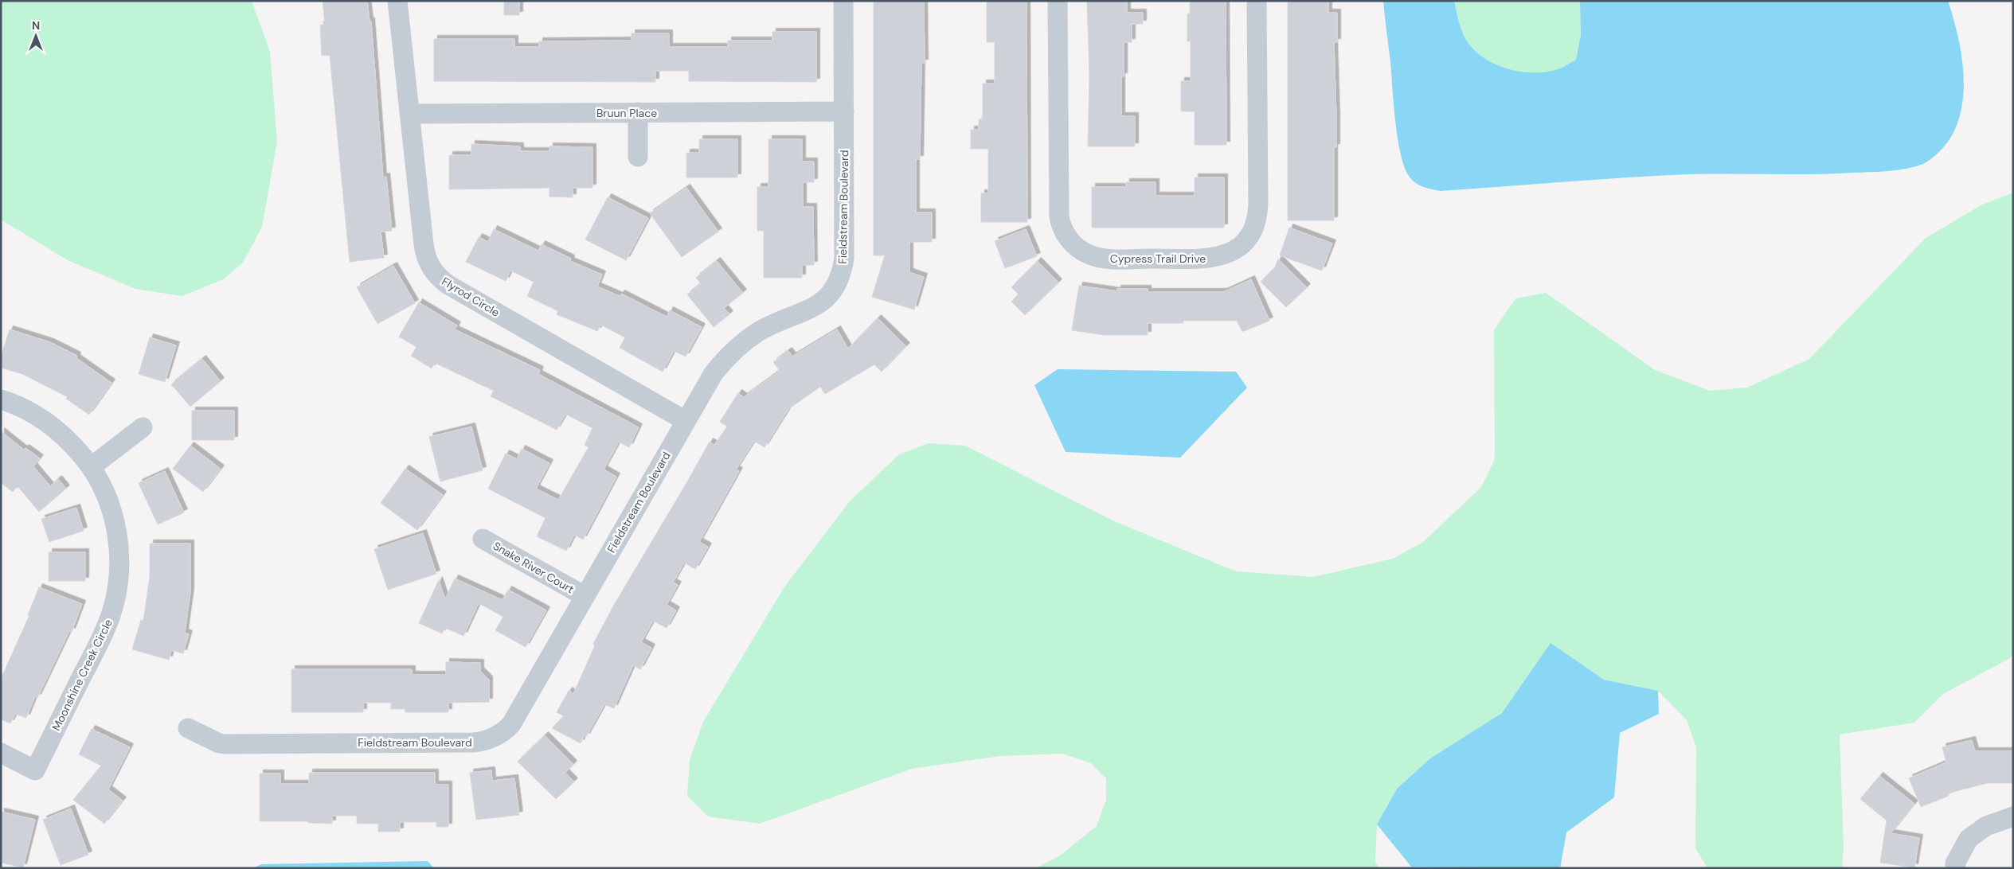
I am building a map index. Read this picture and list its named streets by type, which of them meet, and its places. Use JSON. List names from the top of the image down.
{
  "streets": {
    "street": [
      "Bruun Place",
      "Fieldstream Boulevard",
      "Cypress Trail Drive",
      "Flyrod Circle",
      "Snake River Court",
      "Moonshine Creek Circle"
    ]
  },
  "crossings": [
    ["Bruun Place", "Fieldstream Boulevard"],
    ["Bruun Place", "Flyrod Circle"],
    ["Fieldstream Boulevard", "Flyrod Circle"],
    ["Fieldstream Boulevard", "Snake River Court"]
  ],
  "north": "top"
}
